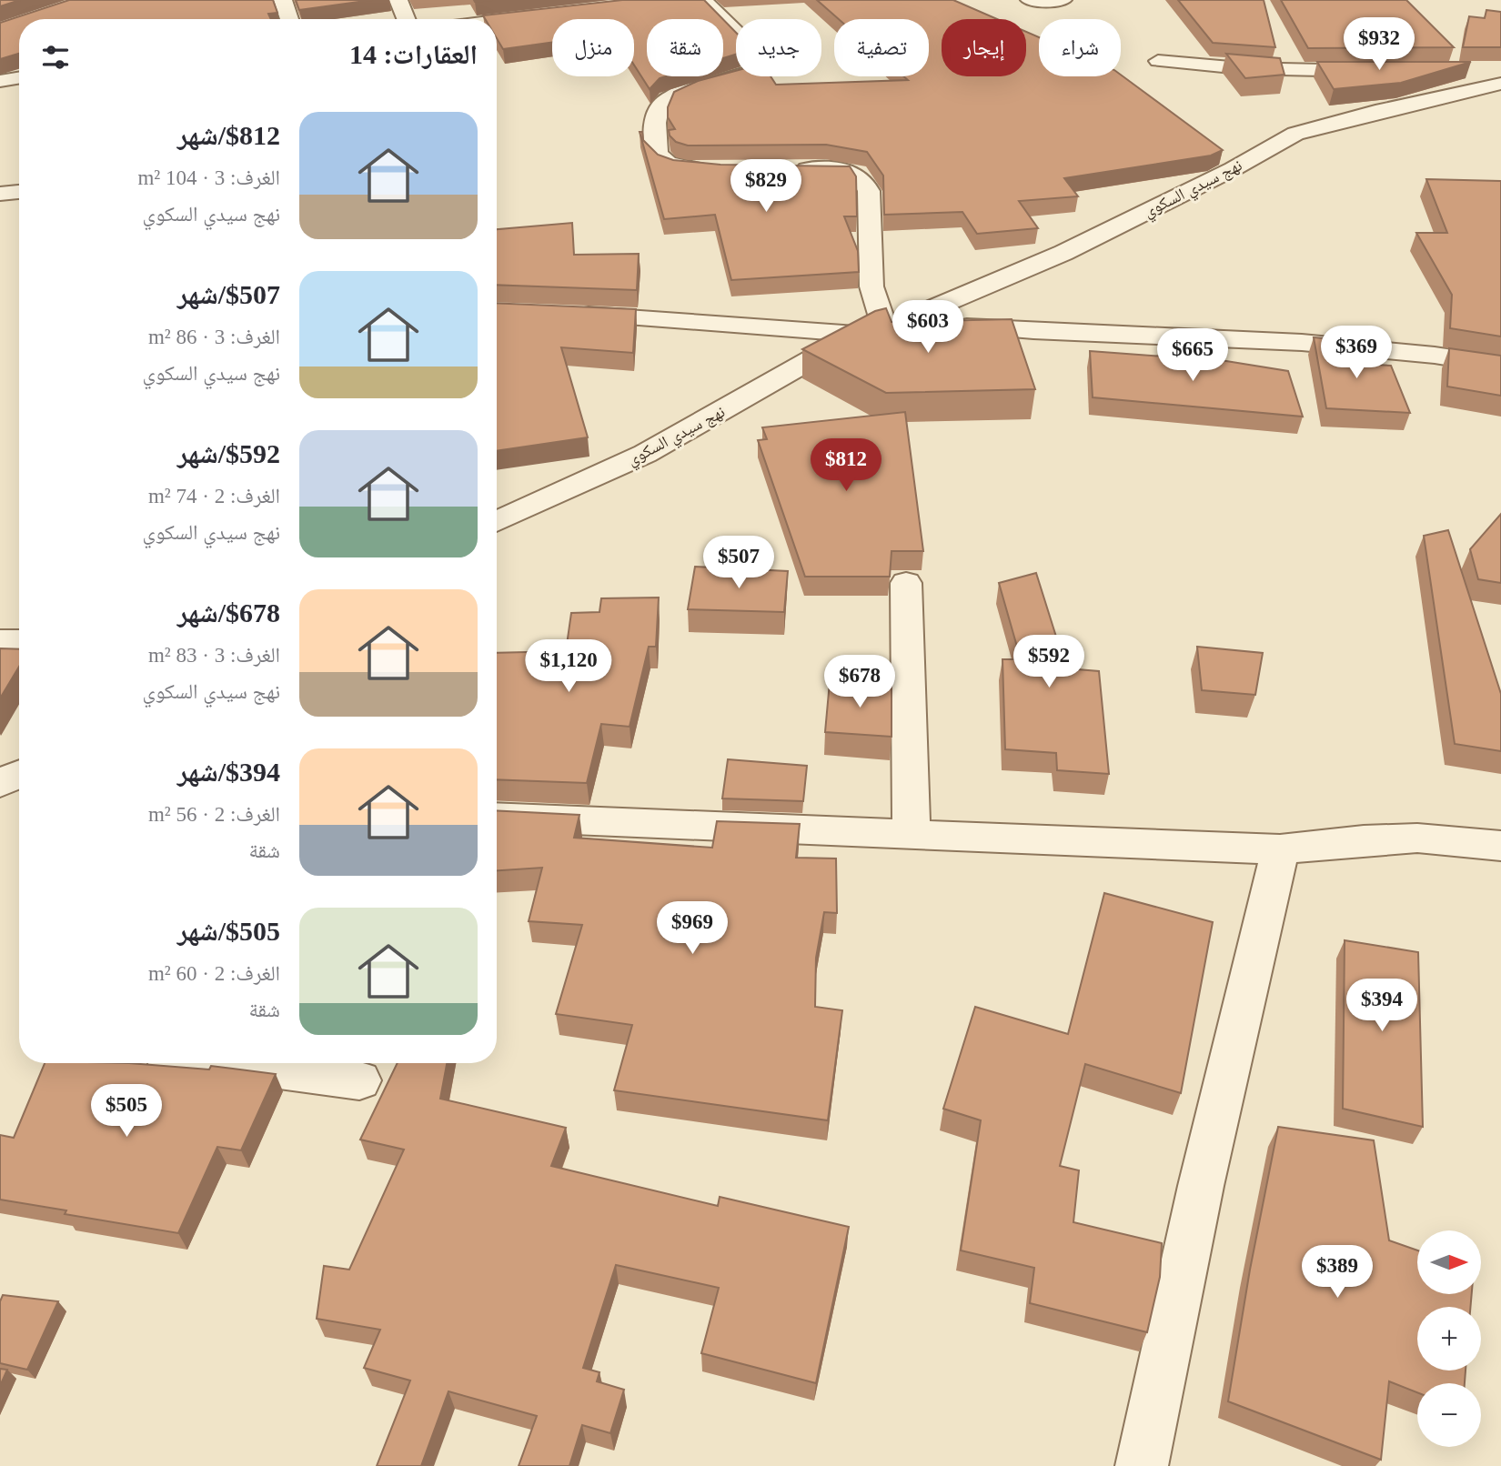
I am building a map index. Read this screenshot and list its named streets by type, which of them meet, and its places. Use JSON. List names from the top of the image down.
{
  "streets": {
    "street": ["نهج سيدي السكوي"]
  },
  "north": "right",
  "page": {
    "price": [
      "$932",
      "$829",
      "$603",
      "$369",
      "$665",
      "$812",
      "$507",
      "$592",
      "$1,120",
      "$678",
      "$969",
      "$394",
      "$505",
      "$389"
    ],
    "chip": [
      "شراء",
      "إيجار",
      "تصفية",
      "جديد",
      "شقة",
      "منزل"
    ],
    "heading": "العقارات: 14",
    "list": [
      {
        "name": "$812/شهر",
        "note": "الغرف: 3 · 104 m² · نهج سيدي السكوي"
      },
      {
        "name": "$507/شهر",
        "note": "الغرف: 3 · 86 m² · نهج سيدي السكوي"
      },
      {
        "name": "$592/شهر",
        "note": "الغرف: 2 · 74 m² · نهج سيدي السكوي"
      },
      {
        "name": "$678/شهر",
        "note": "الغرف: 3 · 83 m² · نهج سيدي السكوي"
      },
      {
        "name": "$394/شهر",
        "note": "الغرف: 2 · 56 m² · شقة"
      },
      {
        "name": "$505/شهر",
        "note": "الغرف: 2 · 60 m² · شقة"
      }
    ],
    "map_buttons": ["+", "−"]
  }
}
